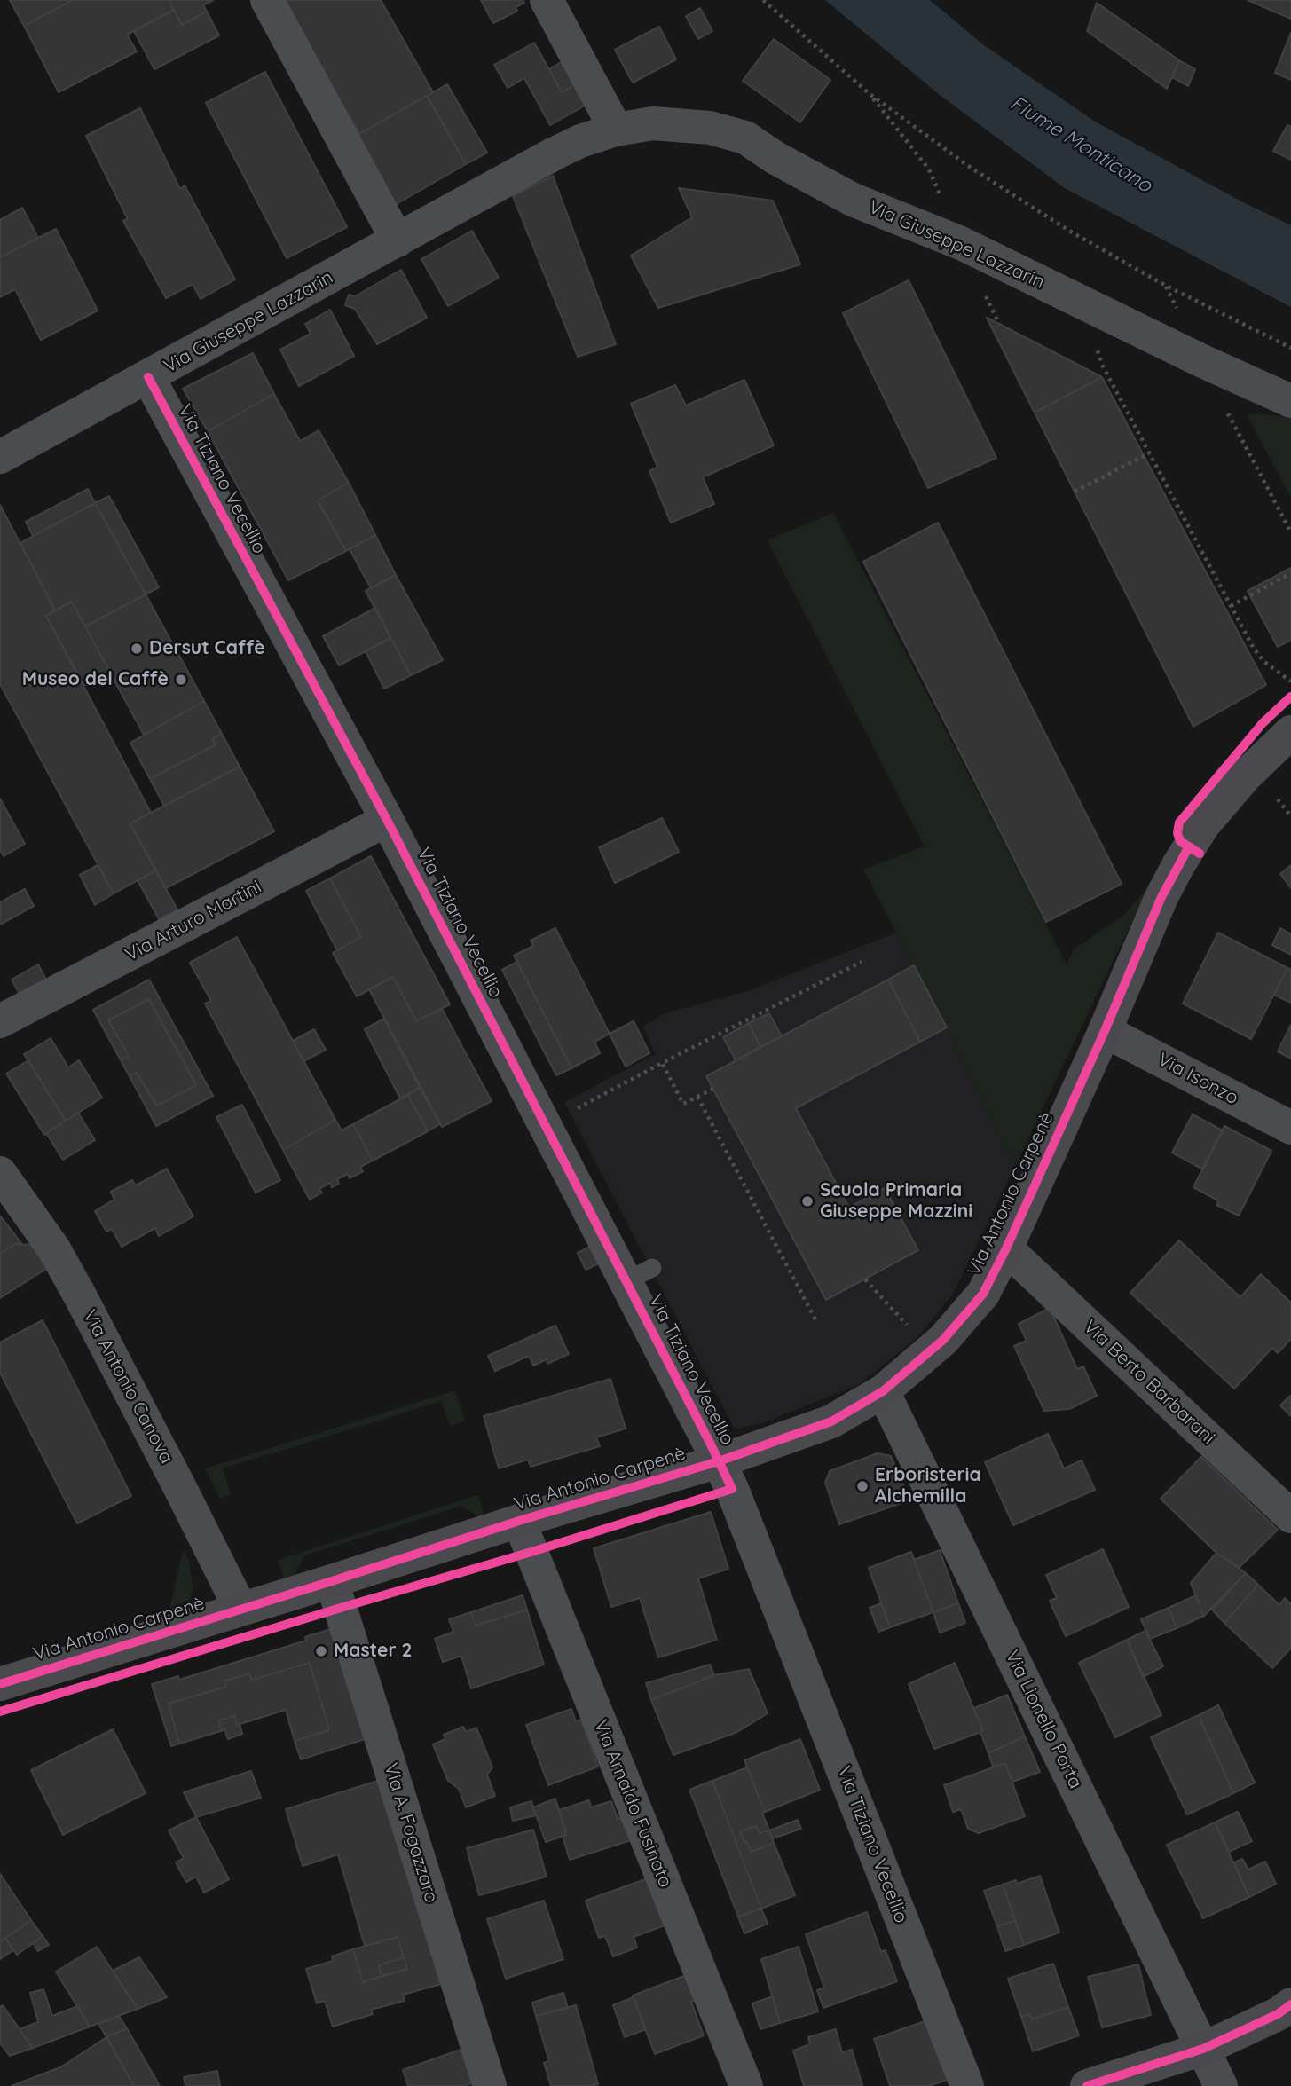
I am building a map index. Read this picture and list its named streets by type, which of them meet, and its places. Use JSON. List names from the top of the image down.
{
  "streets": {
    "street": [
      "Via Giuseppe Lazzarin",
      "Via Tiziano Vecellio",
      "Via Arturo Martini",
      "Via Isonzo",
      "Via Antonio Carpenè",
      "Via Berto Barbarani",
      "Via Antonio Canova",
      "Via Lionello Porta",
      "Via Arnaldo Fusinato",
      "Via A. Fogazzaro"
    ]
  },
  "crossings": [
    ["Via Giuseppe Lazzarin", "Via Tiziano Vecellio"],
    ["Via Tiziano Vecellio", "Via Arturo Martini"],
    ["Via Tiziano Vecellio", "Via Antonio Carpenè"],
    ["Via Isonzo", "Via Antonio Carpenè"],
    ["Via Antonio Carpenè", "Via Berto Barbarani"],
    ["Via Antonio Carpenè", "Via Antonio Canova"],
    ["Via Antonio Carpenè", "Via Lionello Porta"],
    ["Via Antonio Carpenè", "Via Arnaldo Fusinato"],
    ["Via Antonio Carpenè", "Via A. Fogazzaro"]
  ],
  "water": ["Fiume Monticano"],
  "places": [
    "Dersut Caffè",
    "Museo del Caffè",
    "Scuola Primaria Giuseppe Mazzini",
    "Erboristeria Alchemilla",
    "Master 2"
  ]
}
